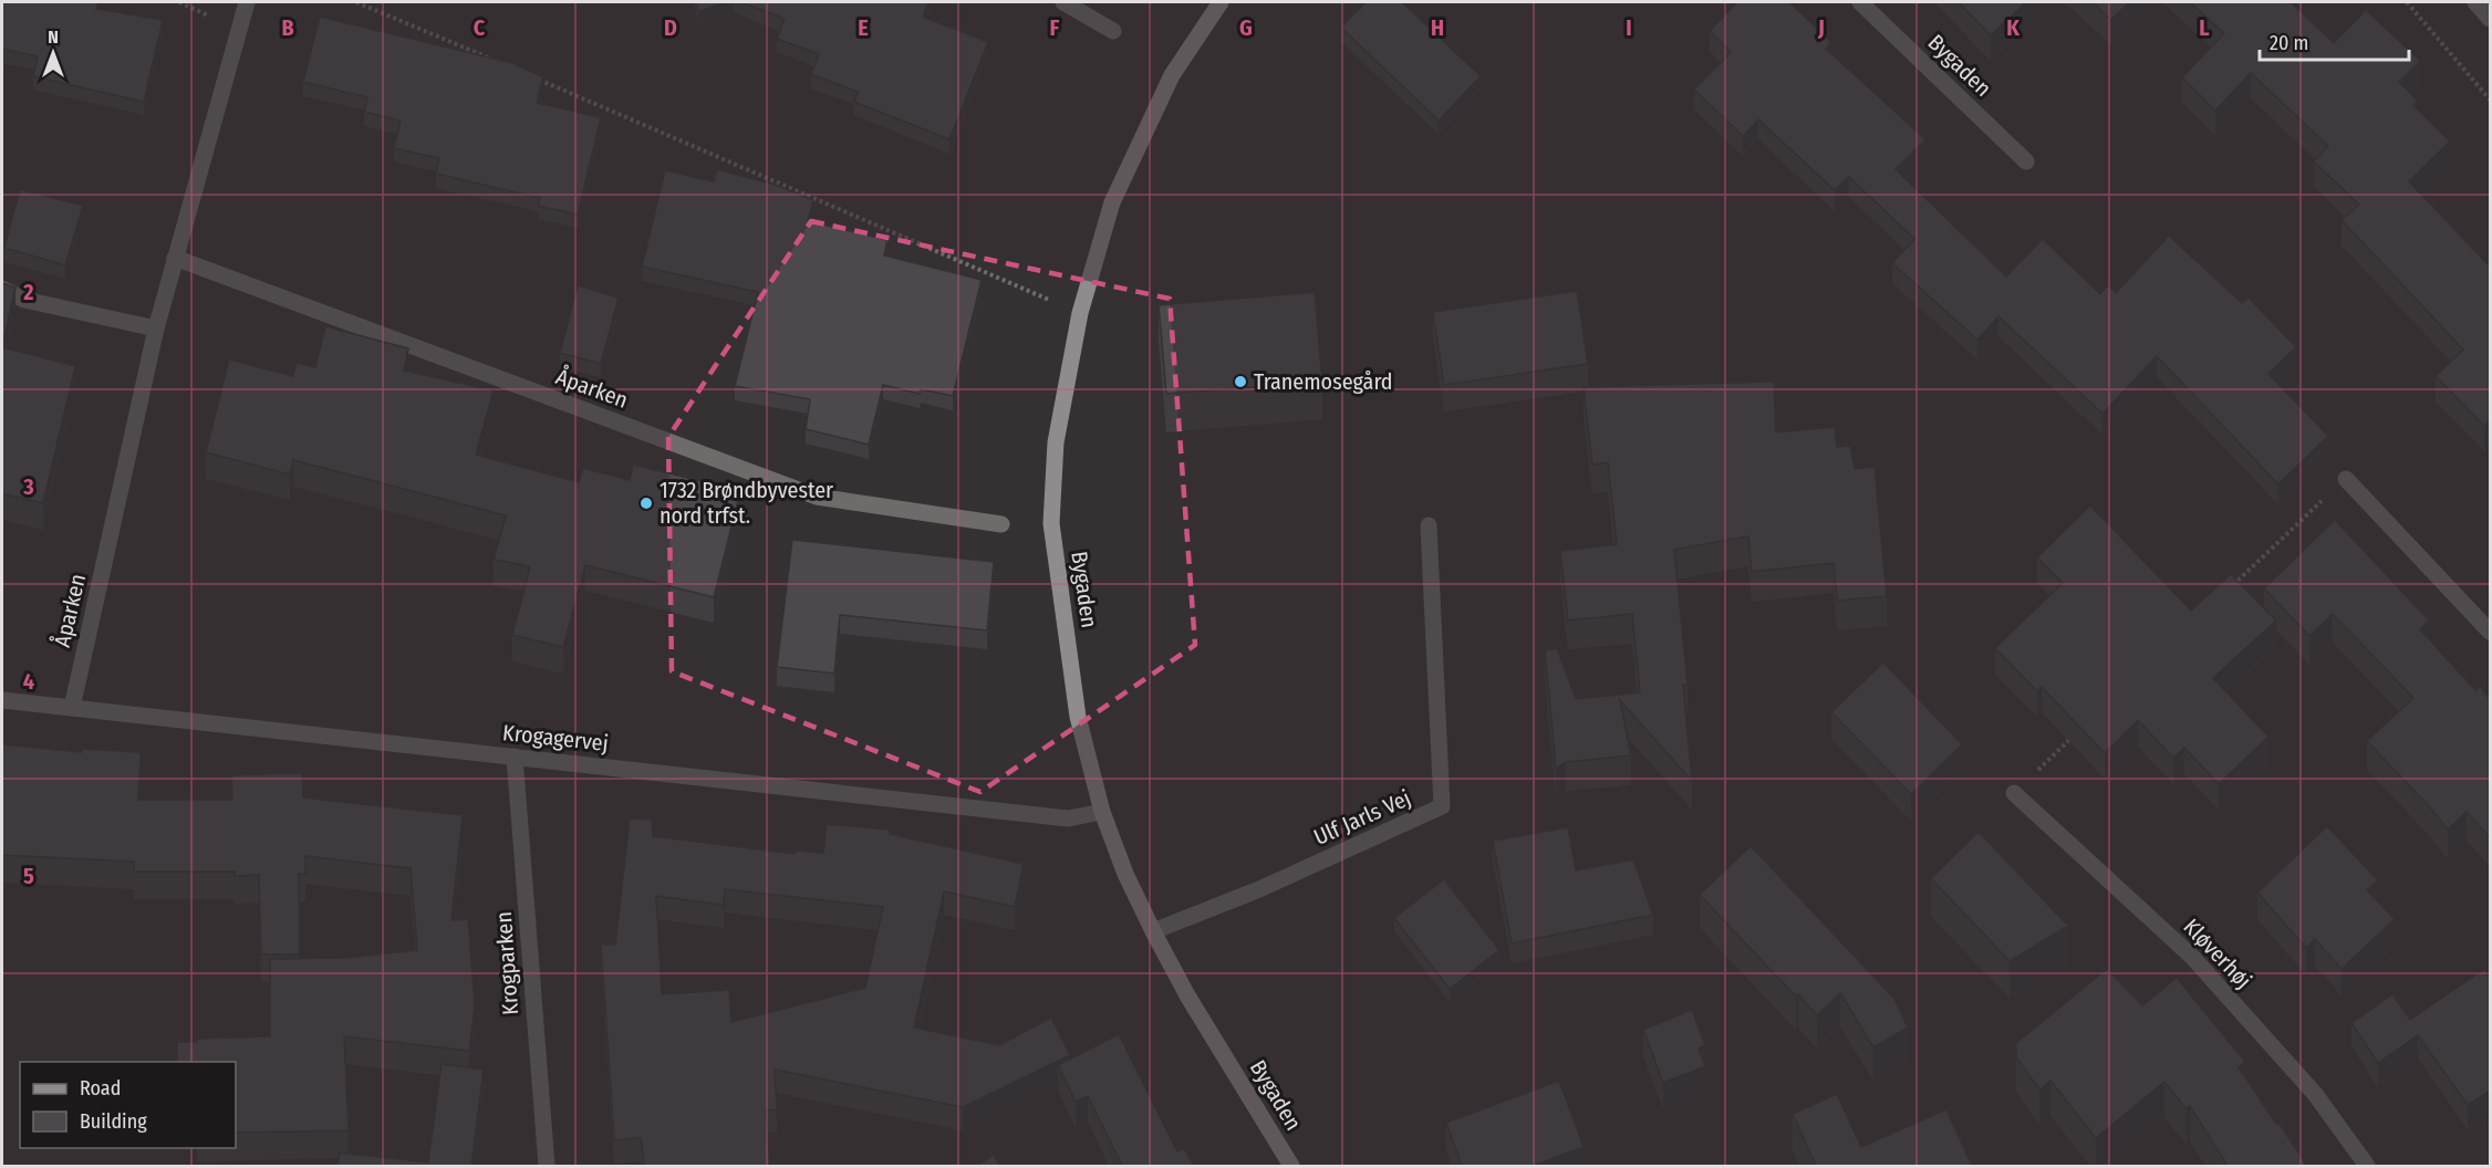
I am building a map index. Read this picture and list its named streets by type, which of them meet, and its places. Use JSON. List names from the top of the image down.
{
  "streets": {
    "street": [
      "Bygaden",
      "Åparken",
      "Krogagervej",
      "Ulf Jarls Vej",
      "Kløverhøj",
      "Krogparken"
    ]
  },
  "crossings": [
    ["Bygaden", "Krogagervej"],
    ["Bygaden", "Ulf Jarls Vej"],
    ["Åparken", "Krogagervej"],
    ["Krogagervej", "Krogparken"]
  ],
  "places": ["Tranemosegård", "1732 Brøndbyvester nord trfst."],
  "legend": ["Road", "Building"],
  "scale_bar": "20 m",
  "north": "top",
  "grid": {
    "columns": [
      "B",
      "C",
      "D",
      "E",
      "F",
      "G",
      "H",
      "I",
      "J",
      "K",
      "L"
    ],
    "rows": [
      "2",
      "3",
      "4",
      "5"
    ]
  }
}
